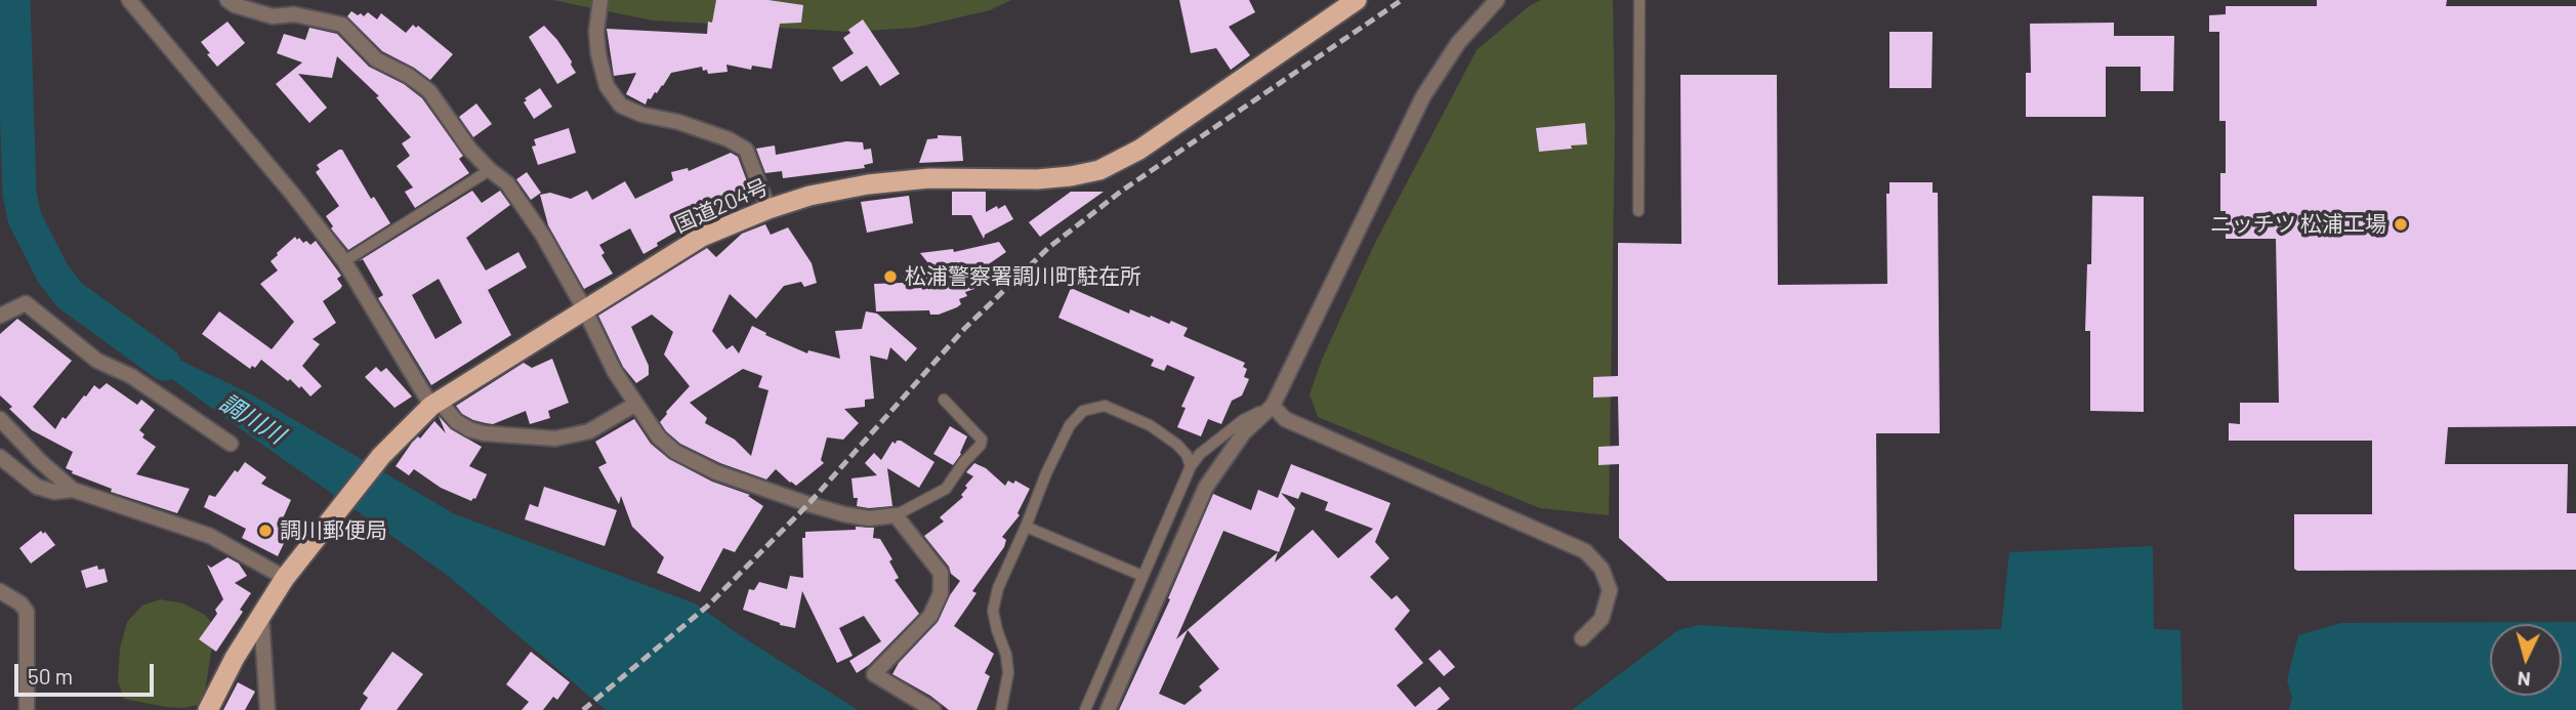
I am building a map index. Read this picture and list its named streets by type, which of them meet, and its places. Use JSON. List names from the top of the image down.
{
  "streets": {
    "highway": ["国道204号"]
  },
  "water": ["調川川"],
  "places": ["ニッチツ 松浦工場", "松浦警察署調川町駐在所", "調川郵便局"],
  "scale_bar": "50 m",
  "north": "bottom"
}
